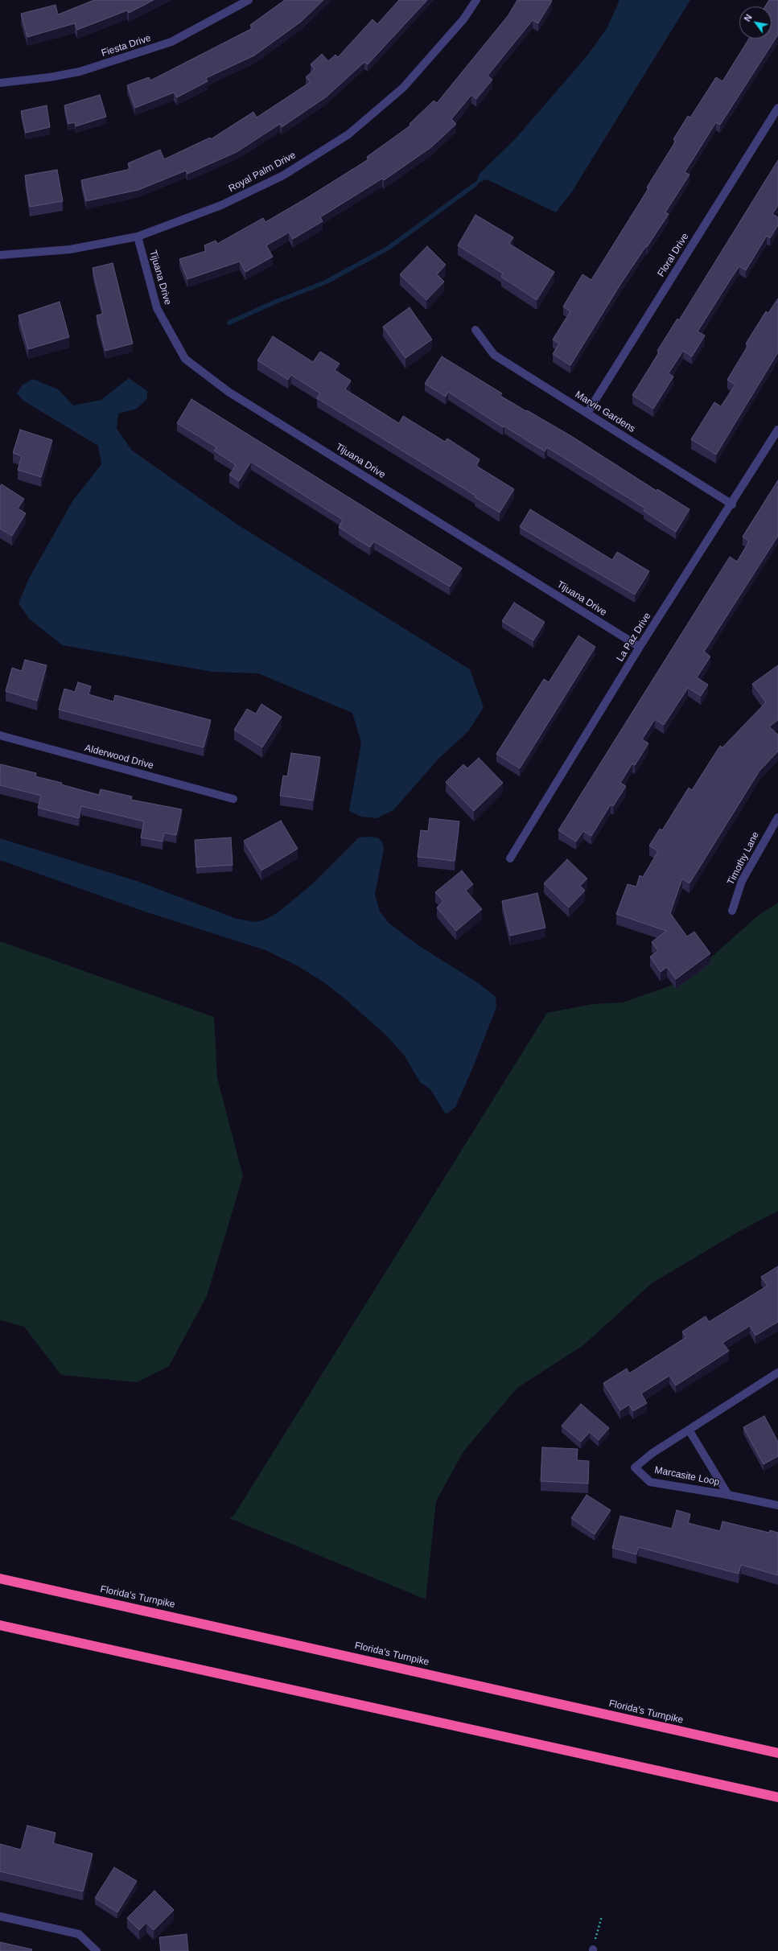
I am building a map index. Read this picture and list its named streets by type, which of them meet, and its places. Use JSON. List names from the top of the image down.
{
  "streets": {
    "highway": ["Florida's Turnpike"],
    "street": [
      "Fiesta Drive",
      "Royal Palm Drive",
      "Floral Drive",
      "Tijuana Drive",
      "Marvin Gardens",
      "La Paz Drive",
      "Alderwood Drive",
      "Timothy Lane",
      "Marcasite Loop"
    ]
  },
  "crossings": [
    ["Royal Palm Drive", "Tijuana Drive"],
    ["Floral Drive", "Marvin Gardens"],
    ["Tijuana Drive", "La Paz Drive"],
    ["Marvin Gardens", "La Paz Drive"]
  ],
  "north": "top left"
}
